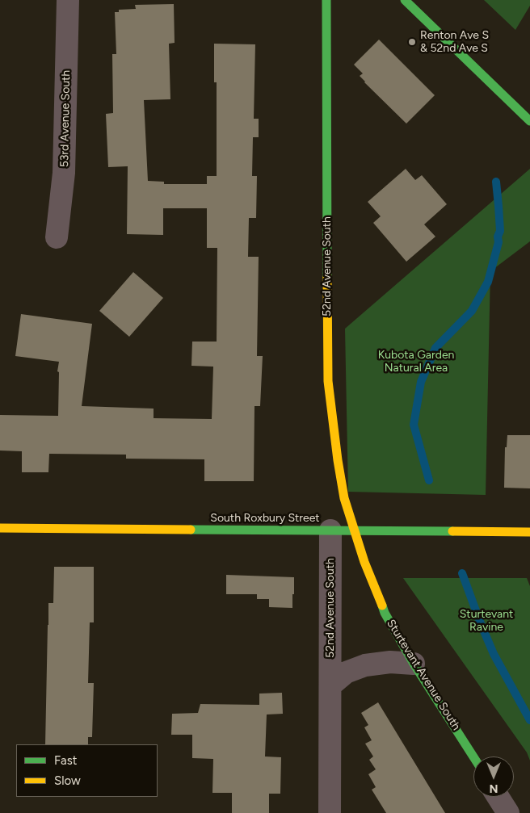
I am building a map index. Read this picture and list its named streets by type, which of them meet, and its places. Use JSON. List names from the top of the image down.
{
  "streets": {
    "street": [
      "53rd Avenue South",
      "52nd Avenue South",
      "South Roxbury Street",
      "Sturtevant Avenue South"
    ]
  },
  "crossings": [
    ["52nd Avenue South", "South Roxbury Street"],
    ["52nd Avenue South", "Sturtevant Avenue South"],
    ["South Roxbury Street", "Sturtevant Avenue South"]
  ],
  "parks": ["Kubota Garden Natural Area", "Sturtevant Ravine"],
  "places": ["Renton Ave S & 52nd Ave S"],
  "legend": ["Fast", "Slow"],
  "north": "bottom"
}
